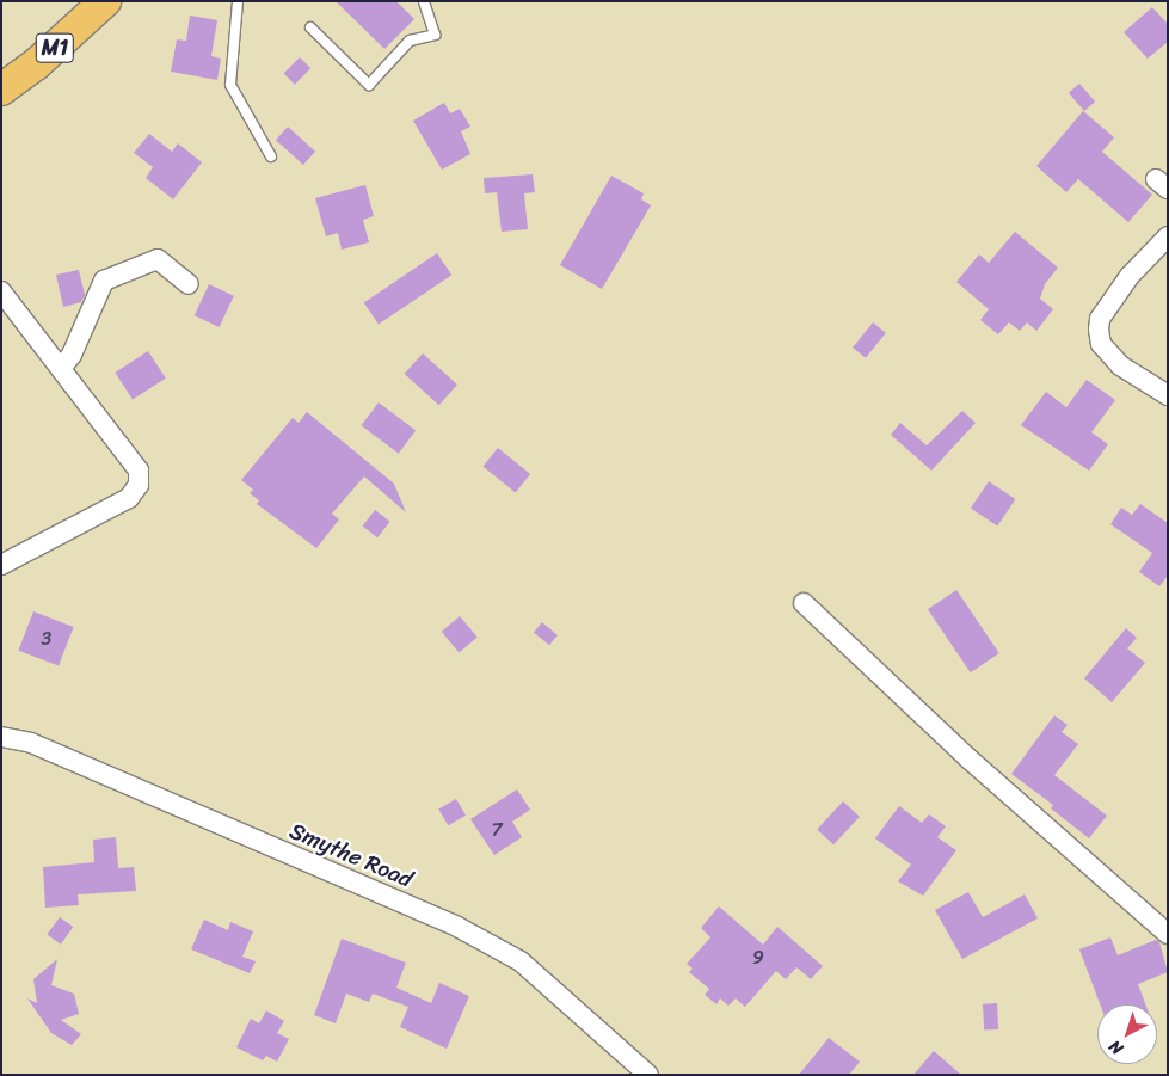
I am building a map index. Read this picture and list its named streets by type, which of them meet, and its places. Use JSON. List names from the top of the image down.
{
  "streets": {
    "highway": ["M1"],
    "street": ["Smythe Road"]
  },
  "house_numbers": ["3", "7", "9"],
  "north": "bottom left"
}
